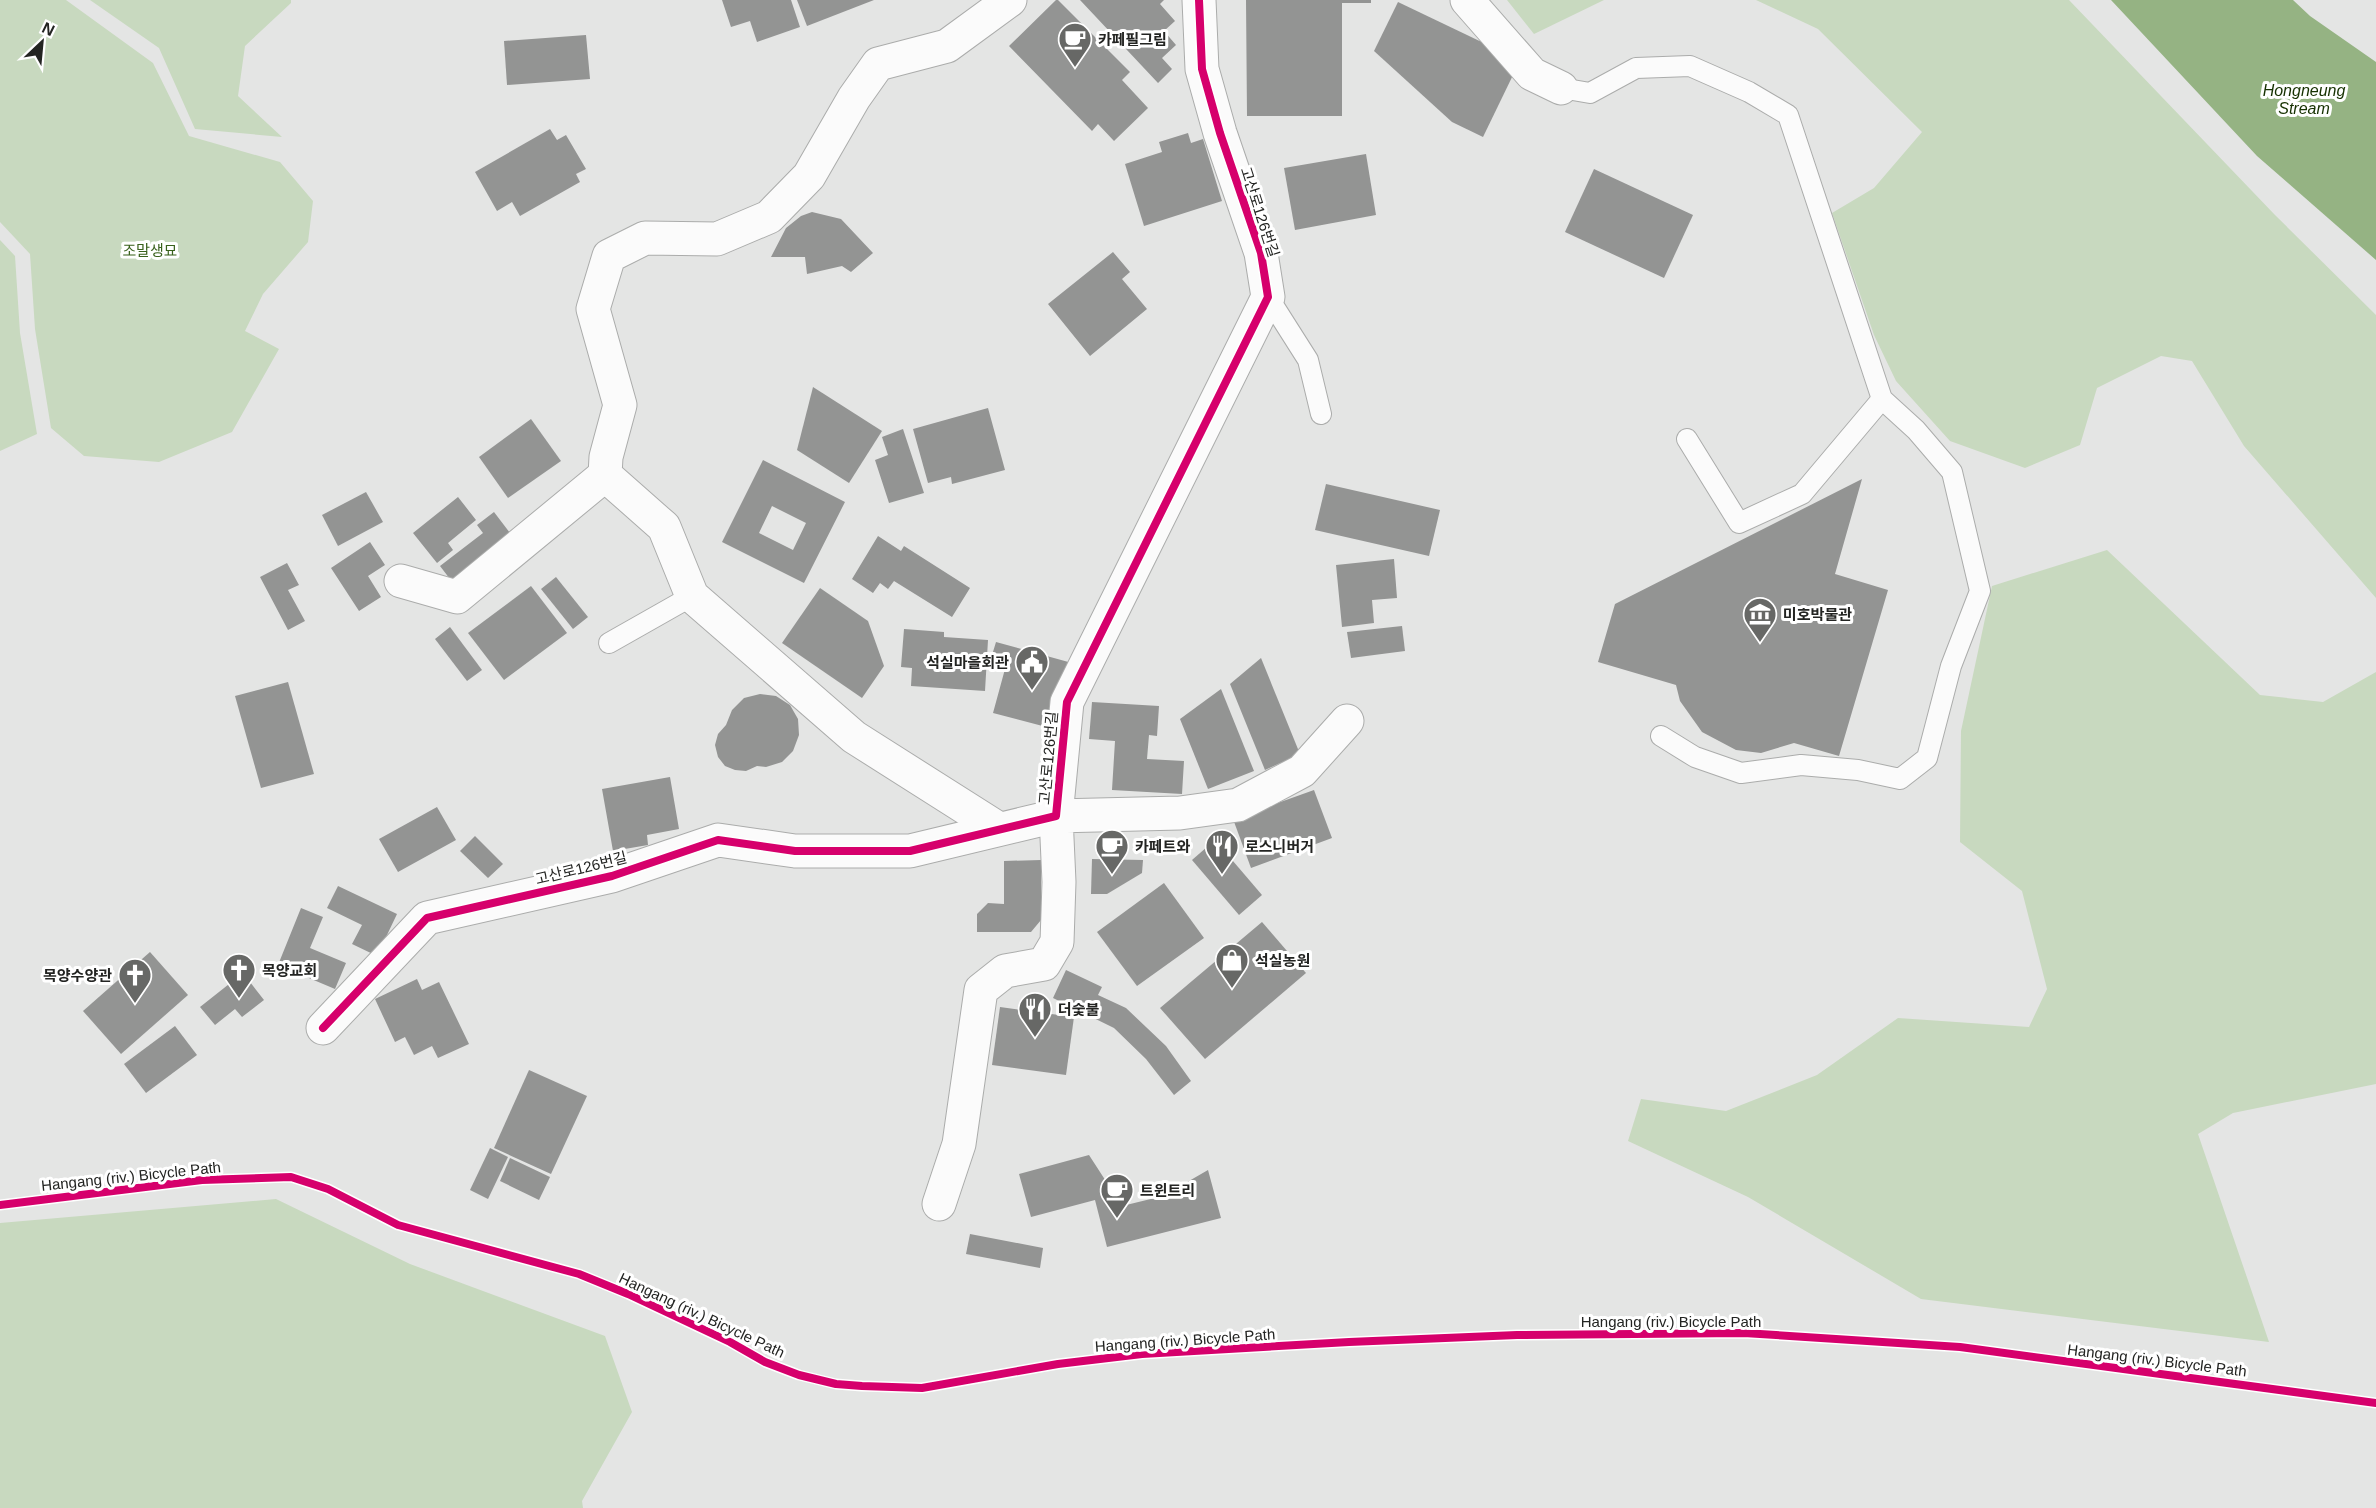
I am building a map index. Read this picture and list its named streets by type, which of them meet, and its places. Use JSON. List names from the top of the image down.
{
  "streets": {
    "street": ["고산로126번길"],
    "cycle path": ["Hangang (riv.) Bicycle Path"]
  },
  "water": ["Hongneung Stream"],
  "parks": ["조말생묘"],
  "places": {
    "cafe": ["카페필그림", "카페트와", "트윈트리"],
    "museum": ["미호박물관"],
    "public building": ["석실마을회관"],
    "restaurant": ["로스니버거", "더숯불"],
    "shop": ["석실농원"],
    "church": ["목양교회", "목양수양관"]
  },
  "north": "top right"
}
